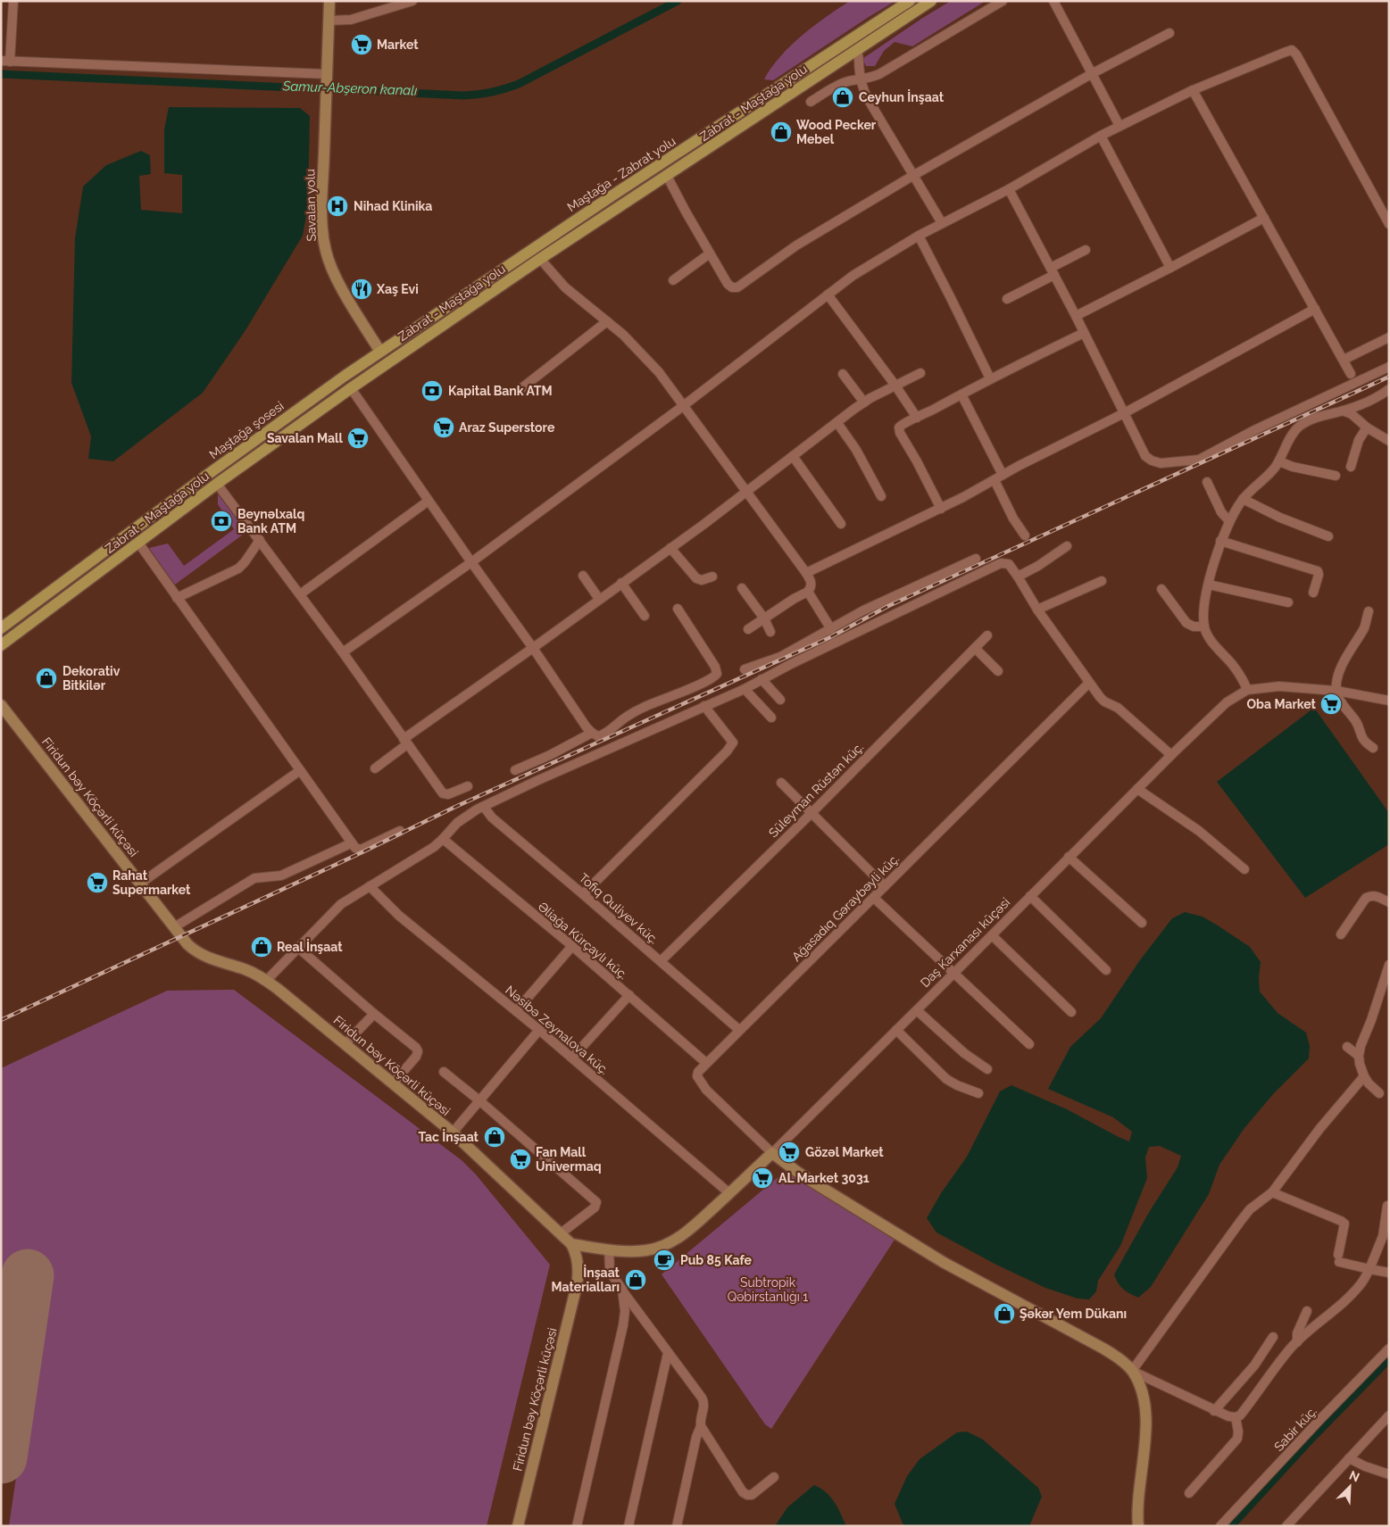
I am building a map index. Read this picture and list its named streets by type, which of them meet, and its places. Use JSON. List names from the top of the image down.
{
  "streets": {
    "main road": ["Zabrat - Maştağa yolu", "Maştağa - Zabrat yolu", "Maştağa şosesi"],
    "street": [
      "Savalan yolu",
      "Süleyman Rüstən küç.",
      "Firidun bəy Köçərli küçəsi",
      "Ağasadıq Gəraybəyli küç.",
      "Tofiq Quliyev küç.",
      "Əliağa Kürçaylı küç.",
      "Daş Karxanası küçəsi",
      "Nəsibə Zeynalova küç.",
      "Sabir küç."
    ]
  },
  "crossings": [
    ["Maştağa - Zabrat yolu", "Savalan yolu"],
    ["Maştağa - Zabrat yolu", "Maştağa şosesi"],
    ["Savalan yolu", "Maştağa şosesi"],
    ["Süleyman Rüstən küç.", "Tofiq Quliyev küç."],
    ["Firidun bəy Köçərli küçəsi", "Daş Karxanası küçəsi"],
    ["Ağasadıq Gəraybəyli küç.", "Tofiq Quliyev küç."],
    ["Ağasadıq Gəraybəyli küç.", "Əliağa Kürçaylı küç."],
    ["Ağasadıq Gəraybəyli küç.", "Daş Karxanası küçəsi"],
    ["Daş Karxanası küçəsi", "Nəsibə Zeynalova küç."]
  ],
  "water": ["Samur-Abşeron kanalı"],
  "parks": ["Subtropik Qəbirstanlığı 1"],
  "places": {
    "supermarket": [
      "Market",
      "Araz Superstore",
      "Savalan Mall",
      "Oba Market",
      "Rahat Supermarket",
      "Gözəl Market",
      "Fan Mall Univermaq",
      "AL Market 3031"
    ],
    "shop": [
      "Ceyhun İnşaat",
      "Wood Pecker Mebel",
      "Dekorativ Bitkilər",
      "Real İnşaat",
      "Tac İnşaat",
      "İnşaat Materialları",
      "Şəkər Yem Dükanı"
    ],
    "hospital": ["Nihad Klinika"],
    "restaurant": ["Xaş Evi"],
    "bank": ["Kapital Bank ATM", "Beynəlxalq Bank ATM"],
    "cafe": ["Pub 85 Kafe"]
  },
  "north": "top right"
}
